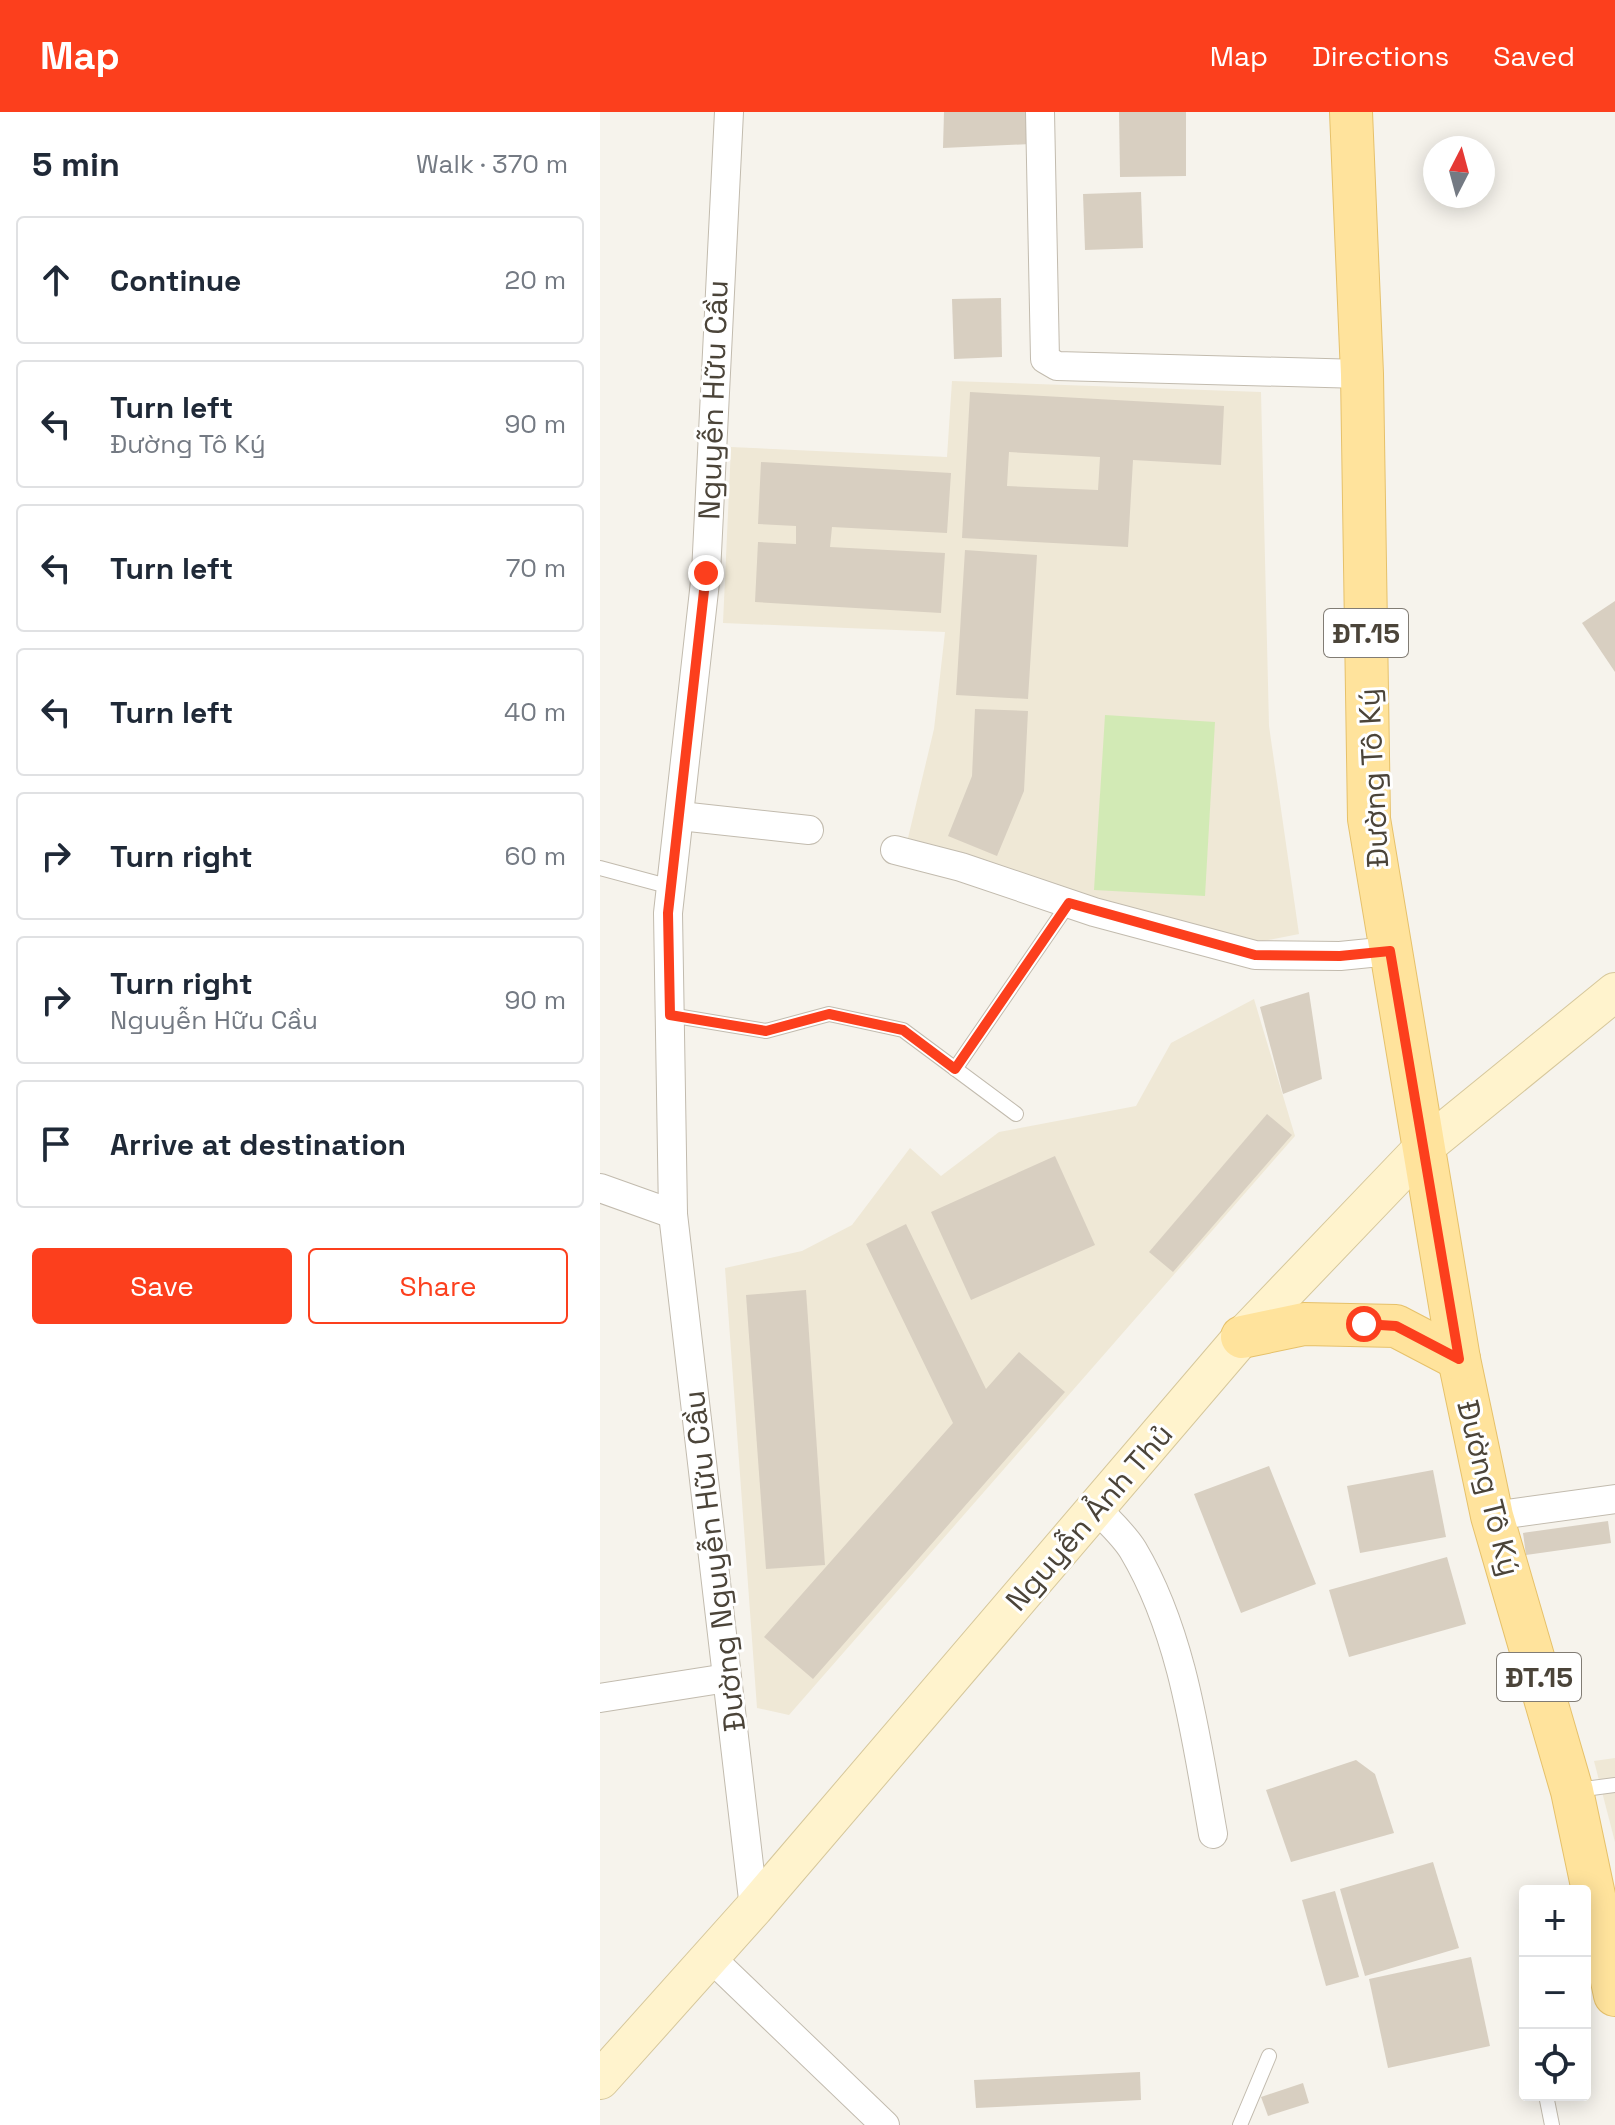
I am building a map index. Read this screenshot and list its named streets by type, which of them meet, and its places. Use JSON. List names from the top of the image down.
{
  "streets": {
    "main road": ["ĐT.15", "Đường Tô Ký", "Nguyễn Ảnh Thủ"],
    "street": ["Nguyễn Hữu Cầu", "Đường Nguyễn Hữu Cầu"]
  },
  "crossings": [
    ["Nguyễn Hữu Cầu", "Đường Nguyễn Hữu Cầu"],
    ["Đường Tô Ký", "Nguyễn Ảnh Thủ"],
    ["Nguyễn Ảnh Thủ", "Đường Nguyễn Hữu Cầu"]
  ],
  "north": "top",
  "page": {
    "header": "Map",
    "nav": ["Map", "Directions", "Saved"],
    "heading": ["5 min", "Walk · 370 m"],
    "list": [
      ["Continue", "20 m"],
      ["Turn left", "Đường Tô Ký", "90 m"],
      ["Turn left", "70 m"],
      ["Turn left", "40 m"],
      ["Turn right", "60 m"],
      ["Turn right", "Nguyễn Hữu Cầu", "90 m"],
      "Arrive at destination"
    ],
    "buttons": ["Save", "Share"],
    "map_buttons": ["+", "−"]
  }
}
